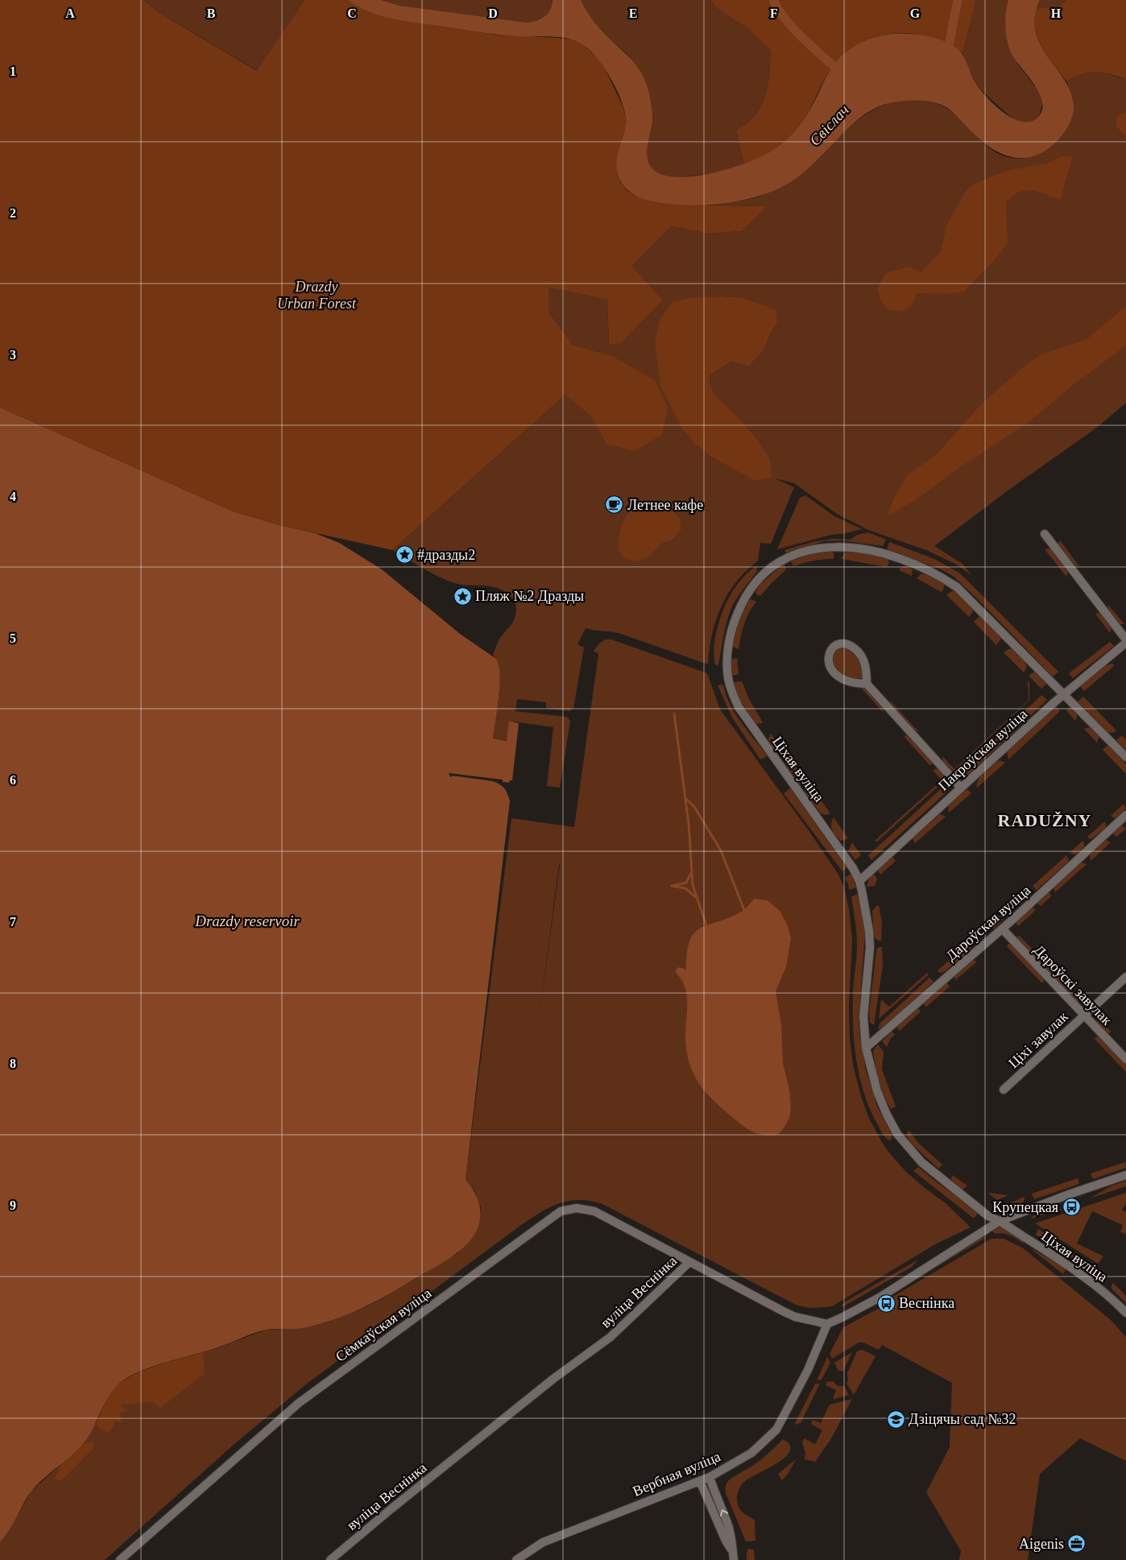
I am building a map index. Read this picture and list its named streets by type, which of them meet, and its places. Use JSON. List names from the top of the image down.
{
  "streets": {
    "street": [
      "Пакроўская вуліца",
      "Ціхая вуліца",
      "Дароўская вуліца",
      "Дароўскі завулак",
      "Ціхі завулак",
      "вуліца Веснінка",
      "Сёмкаўская вуліца",
      "Вербная вуліца"
    ]
  },
  "crossings": [
    ["Пакроўская вуліца", "Ціхая вуліца"],
    ["Ціхая вуліца", "Дароўская вуліца"],
    ["Дароўская вуліца", "Дароўскі завулак"],
    ["Дароўскі завулак", "Ціхі завулак"],
    ["вуліца Веснінка", "Сёмкаўская вуліца"],
    ["вуліца Веснінка", "Вербная вуліца"]
  ],
  "districts": ["RADUŽNY"],
  "water": ["Свіслач", "Drazdy reservoir"],
  "parks": ["Drazdy Urban Forest"],
  "places": {
    "cafe": ["Летнее кафе"],
    "place": ["#дразды2", "Пляж №2 Дразды"],
    "bus stop": ["Крупецкая", "Веснінка"],
    "school or university": ["Дзіцячы сад №32"],
    "office": ["Aigenis"]
  },
  "grid": {
    "columns": [
      "A",
      "B",
      "C",
      "D",
      "E",
      "F",
      "G",
      "H"
    ],
    "rows": [
      "1",
      "2",
      "3",
      "4",
      "5",
      "6",
      "7",
      "8",
      "9"
    ]
  }
}
